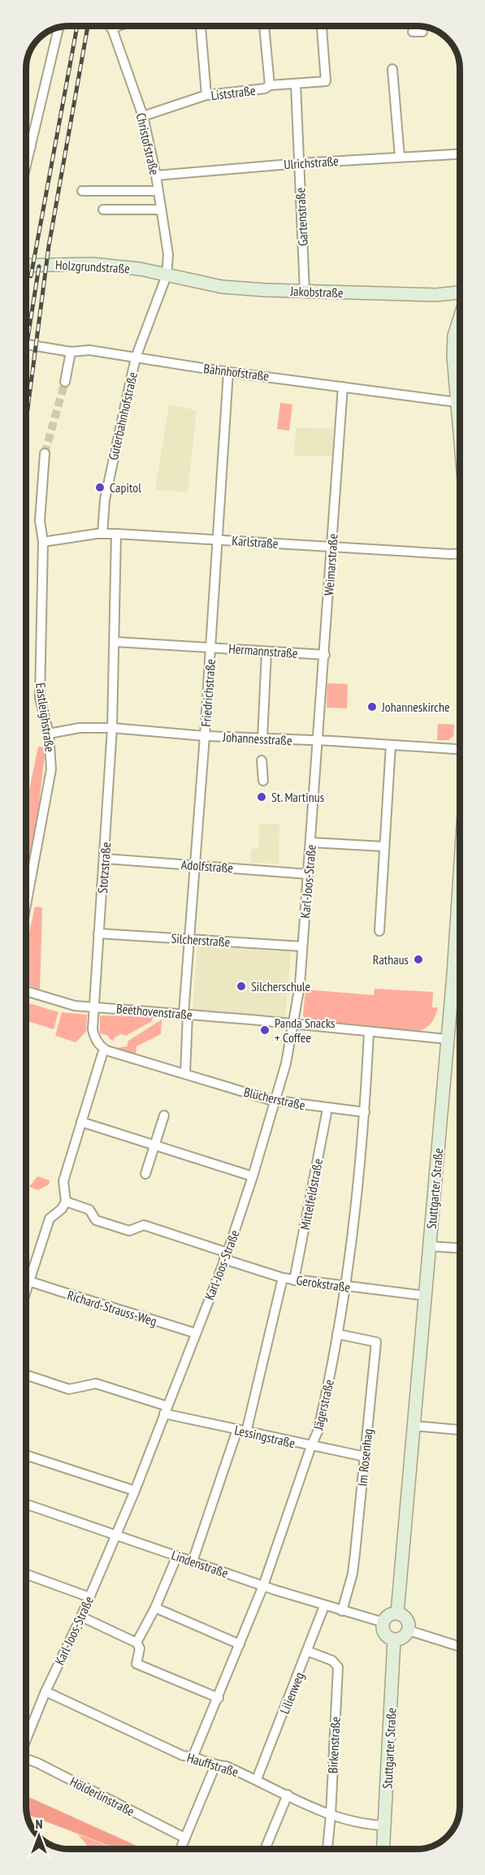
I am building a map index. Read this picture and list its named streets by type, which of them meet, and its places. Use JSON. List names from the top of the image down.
{
  "streets": {
    "main road": ["Holzgrundstraße", "Jakobstraße", "Stuttgarter Straße"],
    "street": [
      "Liststraße",
      "Christofstraße",
      "Ulrichstraße",
      "Gartenstraße",
      "Bahnhofstraße",
      "Güterbahnhofstraße",
      "Karlstraße",
      "Weimarstraße",
      "Hermannstraße",
      "Friedrichstraße",
      "Eastleighstraße",
      "Johannesstraße",
      "Adolfstraße",
      "Stotzstraße",
      "Karl-Joos-Straße",
      "Silcherstraße",
      "Beethovenstraße",
      "Blücherstraße",
      "Mittelfeldstraße",
      "Gerokstraße",
      "Richard-Strauss-Weg",
      "Jägerstraße",
      "Lessingstraße",
      "Im Rosenhag",
      "Lindenstraße",
      "Lilienweg",
      "Birkenstraße",
      "Hauffstraße",
      "Hölderlinstraße"
    ]
  },
  "crossings": [
    ["Liststraße", "Christofstraße"],
    ["Liststraße", "Gartenstraße"],
    ["Christofstraße", "Ulrichstraße"],
    ["Christofstraße", "Holzgrundstraße"],
    ["Christofstraße", "Jakobstraße"],
    ["Christofstraße", "Güterbahnhofstraße"],
    ["Ulrichstraße", "Gartenstraße"],
    ["Gartenstraße", "Jakobstraße"],
    ["Holzgrundstraße", "Jakobstraße"],
    ["Holzgrundstraße", "Güterbahnhofstraße"],
    ["Jakobstraße", "Güterbahnhofstraße"],
    ["Bahnhofstraße", "Güterbahnhofstraße"],
    ["Bahnhofstraße", "Weimarstraße"],
    ["Bahnhofstraße", "Friedrichstraße"],
    ["Güterbahnhofstraße", "Karlstraße"],
    ["Karlstraße", "Weimarstraße"],
    ["Karlstraße", "Friedrichstraße"],
    ["Karlstraße", "Eastleighstraße"],
    ["Karlstraße", "Stotzstraße"],
    ["Weimarstraße", "Hermannstraße"],
    ["Weimarstraße", "Johannesstraße"],
    ["Weimarstraße", "Karl-Joos-Straße"],
    ["Hermannstraße", "Friedrichstraße"],
    ["Hermannstraße", "Stotzstraße"],
    ["Friedrichstraße", "Johannesstraße"],
    ["Friedrichstraße", "Adolfstraße"],
    ["Friedrichstraße", "Silcherstraße"],
    ["Friedrichstraße", "Beethovenstraße"],
    ["Friedrichstraße", "Blücherstraße"],
    ["Eastleighstraße", "Johannesstraße"],
    ["Johannesstraße", "Stotzstraße"],
    ["Johannesstraße", "Karl-Joos-Straße"],
    ["Adolfstraße", "Stotzstraße"],
    ["Adolfstraße", "Karl-Joos-Straße"],
    ["Stotzstraße", "Silcherstraße"],
    ["Stotzstraße", "Beethovenstraße"],
    ["Stotzstraße", "Blücherstraße"],
    ["Karl-Joos-Straße", "Silcherstraße"],
    ["Karl-Joos-Straße", "Beethovenstraße"],
    ["Karl-Joos-Straße", "Blücherstraße"],
    ["Karl-Joos-Straße", "Gerokstraße"],
    ["Karl-Joos-Straße", "Richard-Strauss-Weg"],
    ["Karl-Joos-Straße", "Lessingstraße"],
    ["Karl-Joos-Straße", "Lindenstraße"],
    ["Karl-Joos-Straße", "Hauffstraße"],
    ["Beethovenstraße", "Blücherstraße"],
    ["Beethovenstraße", "Stuttgarter Straße"],
    ["Beethovenstraße", "Jägerstraße"],
    ["Blücherstraße", "Mittelfeldstraße"],
    ["Blücherstraße", "Jägerstraße"],
    ["Stuttgarter Straße", "Gerokstraße"],
    ["Stuttgarter Straße", "Lindenstraße"],
    ["Stuttgarter Straße", "Hauffstraße"],
    ["Mittelfeldstraße", "Gerokstraße"],
    ["Gerokstraße", "Jägerstraße"],
    ["Jägerstraße", "Lessingstraße"],
    ["Jägerstraße", "Im Rosenhag"],
    ["Jägerstraße", "Lindenstraße"],
    ["Jägerstraße", "Hauffstraße"],
    ["Lessingstraße", "Im Rosenhag"],
    ["Im Rosenhag", "Lindenstraße"],
    ["Lindenstraße", "Lilienweg"],
    ["Lilienweg", "Birkenstraße"],
    ["Lilienweg", "Hauffstraße"],
    ["Birkenstraße", "Hauffstraße"]
  ],
  "places": [
    "Capitol",
    "Johanneskirche",
    "St. Martinus",
    "Rathaus",
    "Silcherschule",
    "Panda Snacks + Coffee"
  ],
  "north": "top"
}
